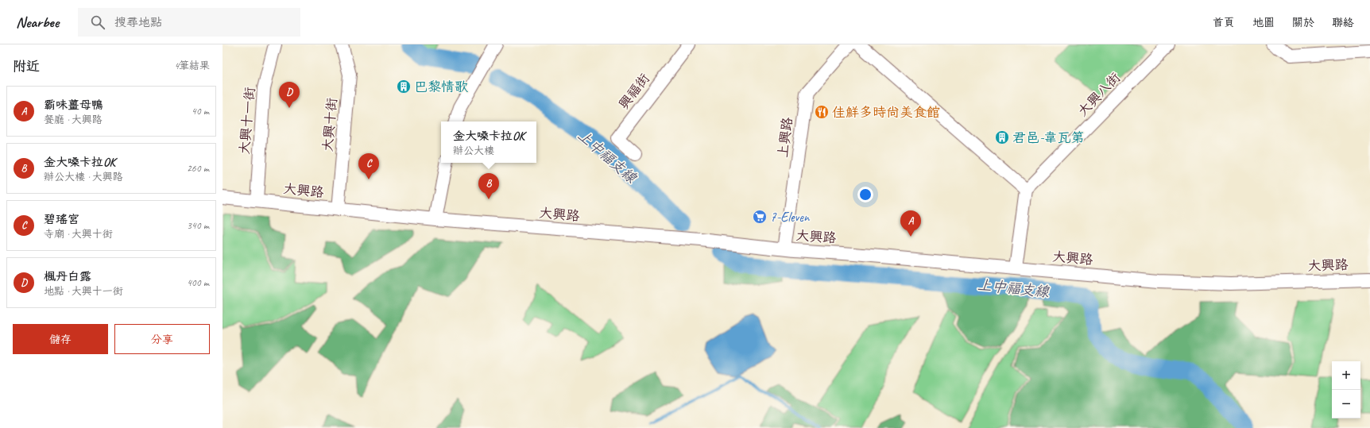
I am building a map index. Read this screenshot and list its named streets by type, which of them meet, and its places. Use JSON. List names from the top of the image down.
{
  "streets": {
    "street": [
      "興福街",
      "大興八街",
      "大興十一街",
      "大興十街",
      "上興路",
      "大興路"
    ]
  },
  "crossings": [
    ["大興十一街", "大興路"],
    ["大興十街", "大興路"],
    ["上興路", "大興路"]
  ],
  "water": ["上中福支線"],
  "places": {
    "building": ["巴黎情歌", "君邑-韋瓦第"],
    "restaurant": ["佳鮮多時尚美食館"],
    "supermarket": ["7-Eleven"]
  },
  "page": {
    "header": "Nearbee",
    "search": "搜尋地點",
    "nav": [
      "首頁",
      "地圖",
      "關於",
      "聯絡"
    ],
    "heading": ["附近", "4筆結果"],
    "pins": [
      "D",
      "C",
      "B",
      "A"
    ],
    "list": [
      {
        "mark": "A",
        "name": "霸味薑母鴨",
        "note": "餐廳 · 大興路",
        "value": "40 m"
      },
      {
        "mark": "B",
        "name": "金大嗓卡拉OK",
        "note": "辦公大樓 · 大興路",
        "value": "260 m"
      },
      {
        "mark": "C",
        "name": "碧瑤宮",
        "note": "寺廟 · 大興十街",
        "value": "340 m"
      },
      {
        "mark": "D",
        "name": "楓丹白露",
        "note": "地點 · 大興十一街",
        "value": "400 m"
      }
    ],
    "popup": ["金大嗓卡拉OK", "辦公大樓"],
    "buttons": ["儲存", "分享"],
    "map_buttons": ["+", "−"]
  }
}
